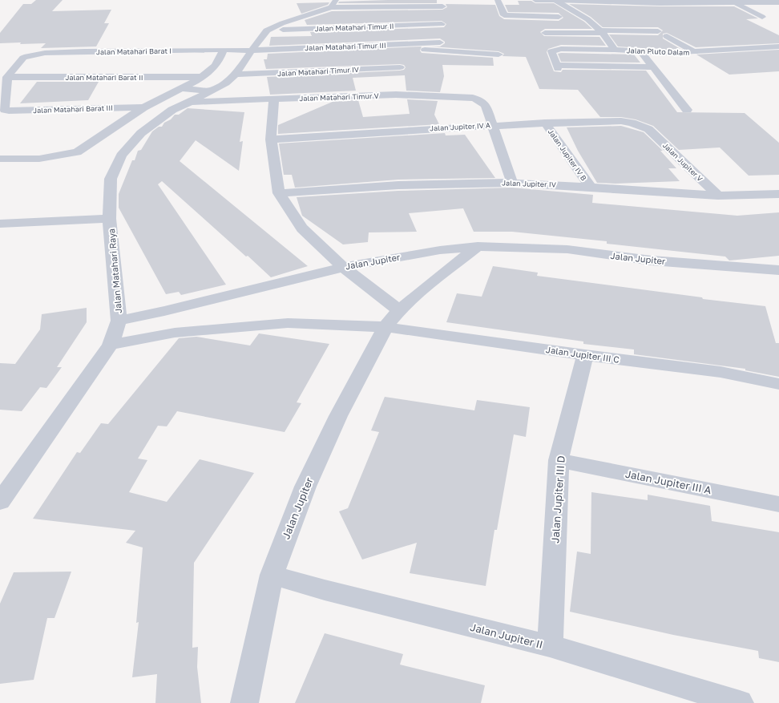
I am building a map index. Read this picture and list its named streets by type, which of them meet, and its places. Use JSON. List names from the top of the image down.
{
  "streets": {
    "street": [
      "Jalan Matahari Timur II",
      "Jalan Matahari Timur III",
      "Jalan Matahari Barat I",
      "Jalan Pluto Dalam",
      "Jalan Matahari Timur IV",
      "Jalan Matahari Barat II",
      "Jalan Matahari Timur V",
      "Jalan Matahari Barat III",
      "Jalan Jupiter IV A",
      "Jalan Jupiter IV B",
      "Jalan Jupiter V",
      "Jalan Jupiter IV",
      "Jalan Jupiter",
      "Jalan Matahari Raya",
      "Jalan Jupiter III C",
      "Jalan Jupiter III A",
      "Jalan Jupiter III D",
      "Jalan Jupiter II"
    ]
  },
  "crossings": [
    ["Jalan Matahari Timur II", "Jalan Matahari Raya"],
    ["Jalan Matahari Timur III", "Jalan Matahari Timur IV"],
    ["Jalan Matahari Timur III", "Jalan Matahari Raya"],
    ["Jalan Matahari Barat I", "Jalan Matahari Barat II"],
    ["Jalan Matahari Timur IV", "Jalan Matahari Raya"],
    ["Jalan Matahari Timur V", "Jalan Jupiter IV A"],
    ["Jalan Matahari Timur V", "Jalan Matahari Raya"],
    ["Jalan Jupiter IV A", "Jalan Jupiter IV B"],
    ["Jalan Jupiter IV A", "Jalan Jupiter V"],
    ["Jalan Jupiter IV B", "Jalan Jupiter IV"],
    ["Jalan Jupiter V", "Jalan Jupiter IV"],
    ["Jalan Jupiter", "Jalan Matahari Raya"],
    ["Jalan Jupiter", "Jalan Jupiter III C"],
    ["Jalan Jupiter", "Jalan Jupiter II"],
    ["Jalan Jupiter III C", "Jalan Jupiter III D"],
    ["Jalan Jupiter III A", "Jalan Jupiter III D"],
    ["Jalan Jupiter III D", "Jalan Jupiter II"]
  ]
}
